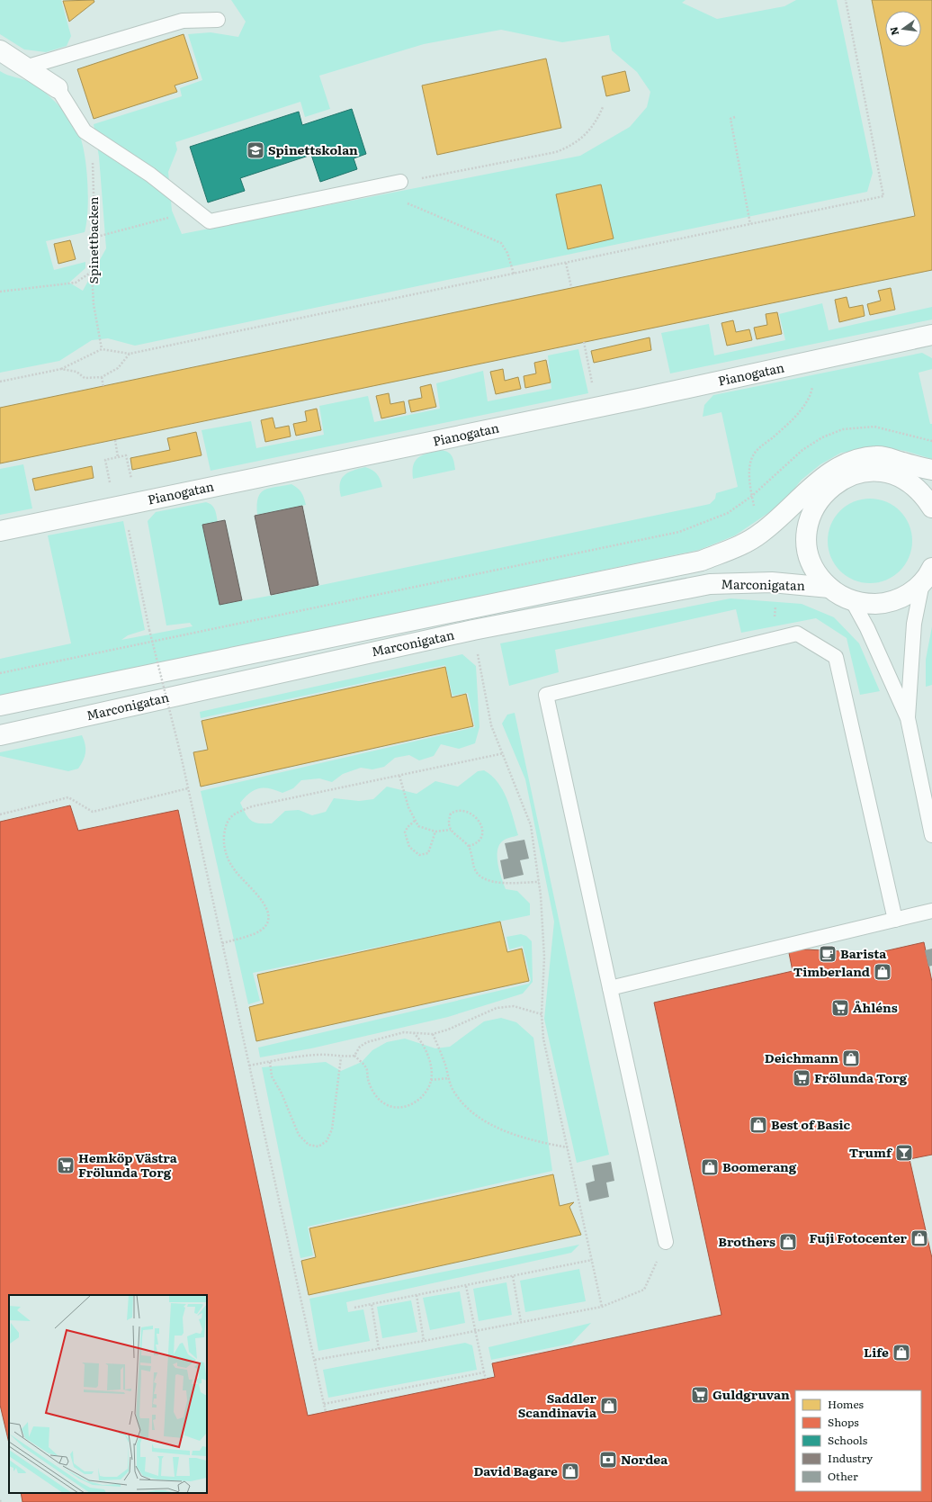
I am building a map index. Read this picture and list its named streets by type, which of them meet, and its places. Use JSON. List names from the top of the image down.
{
  "streets": {
    "street": ["Pianogatan", "Marconigatan"],
    "path": ["Spinettbacken"]
  },
  "places": {
    "school or university": ["Spinettskolan"],
    "cafe": ["Barista"],
    "shop": [
      "Timberland",
      "Deichmann",
      "Best of Basic",
      "Boomerang",
      "Fuji Fotocenter",
      "Brothers",
      "Life",
      "Saddler Scandinavia",
      "David Bagare"
    ],
    "supermarket": [
      "Åhléns",
      "Frölunda Torg",
      "Hemköp Västra Frölunda Torg",
      "Guldgruvan"
    ],
    "bar": ["Trumf"],
    "bank": ["Nordea"]
  },
  "legend": [
    "Homes",
    "Shops",
    "Schools",
    "Industry",
    "Other"
  ],
  "north": "left"
}
